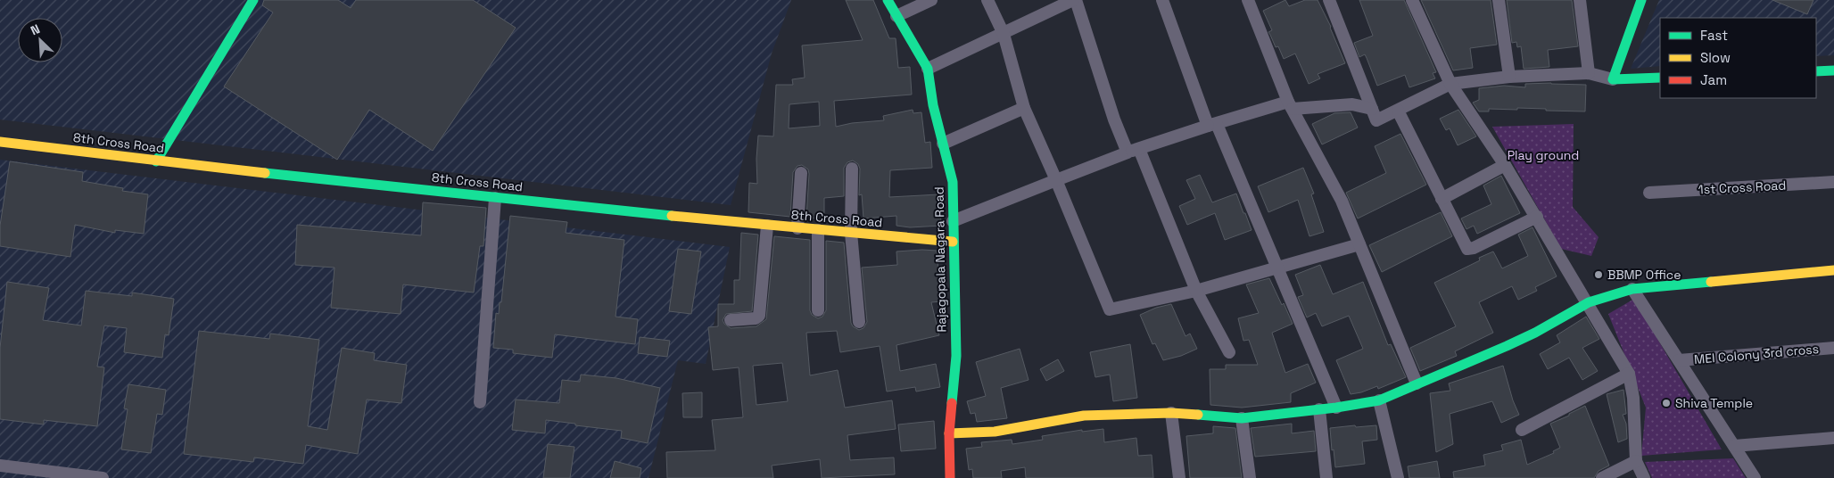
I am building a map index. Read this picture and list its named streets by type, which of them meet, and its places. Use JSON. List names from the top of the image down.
{
  "streets": {
    "street": [
      "8th Cross Road",
      "1st Cross Road",
      "Rajagopala Nagara Road",
      "MEI Colony 3rd cross"
    ]
  },
  "crossings": [
    ["8th Cross Road", "Rajagopala Nagara Road"]
  ],
  "parks": ["Play ground"],
  "places": ["BBMP Office", "Shiva Temple"],
  "legend": ["Fast", "Slow", "Jam"],
  "north": "top left"
}
